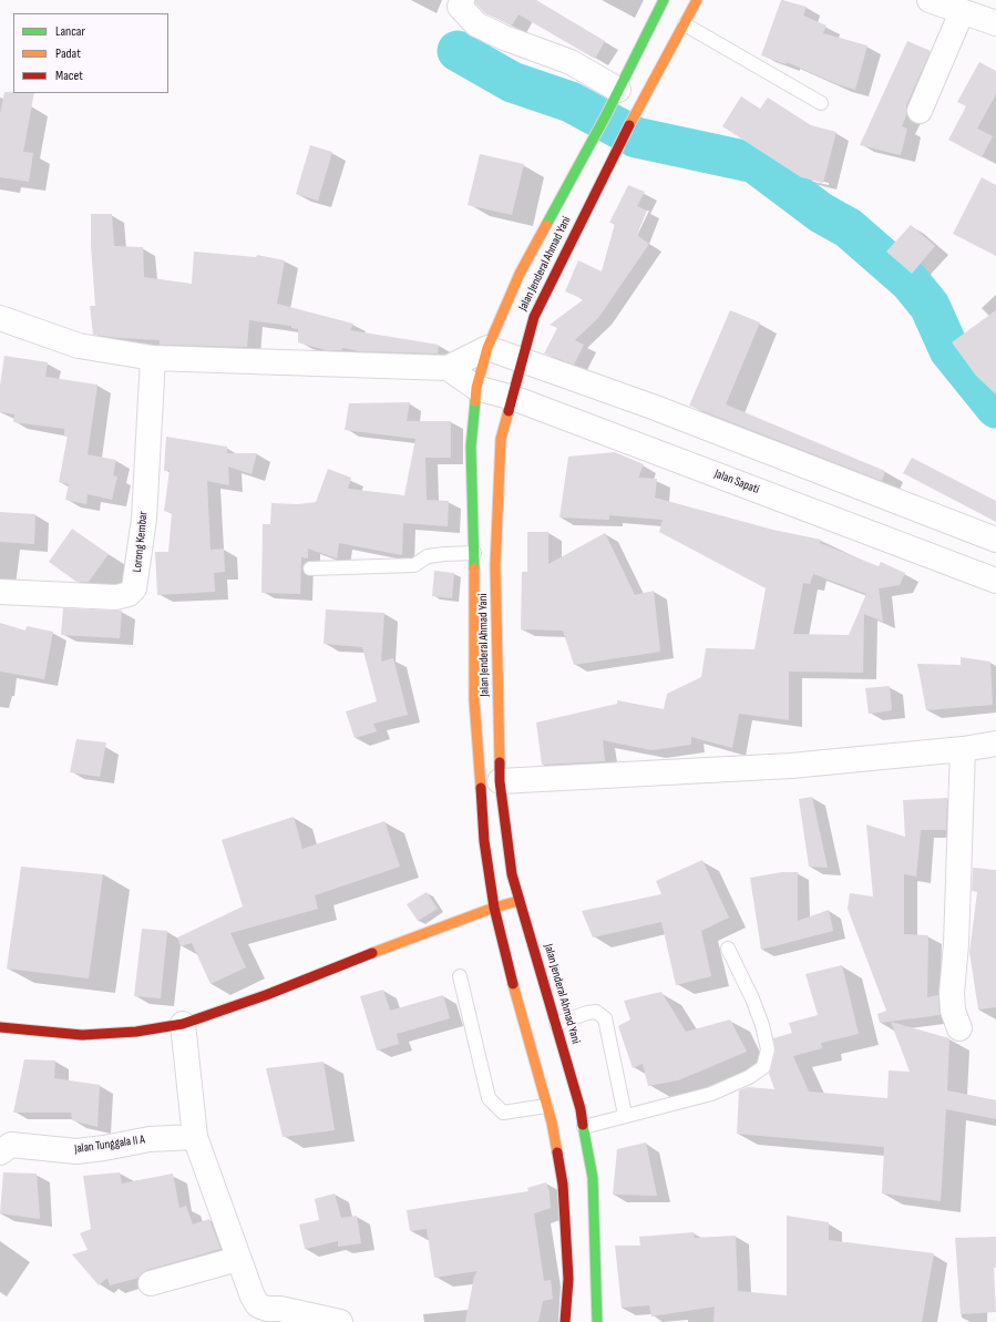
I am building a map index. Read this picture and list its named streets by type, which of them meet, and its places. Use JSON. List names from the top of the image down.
{
  "streets": {
    "main road": ["Jalan Jenderal Ahmad Yani"],
    "street": ["Jalan Sapati", "Lorong Kembar", "Jalan Tunggala II A"]
  },
  "crossings": [
    ["Jalan Jenderal Ahmad Yani", "Jalan Sapati"]
  ],
  "legend": ["Lancar", "Padat", "Macet"]
}
